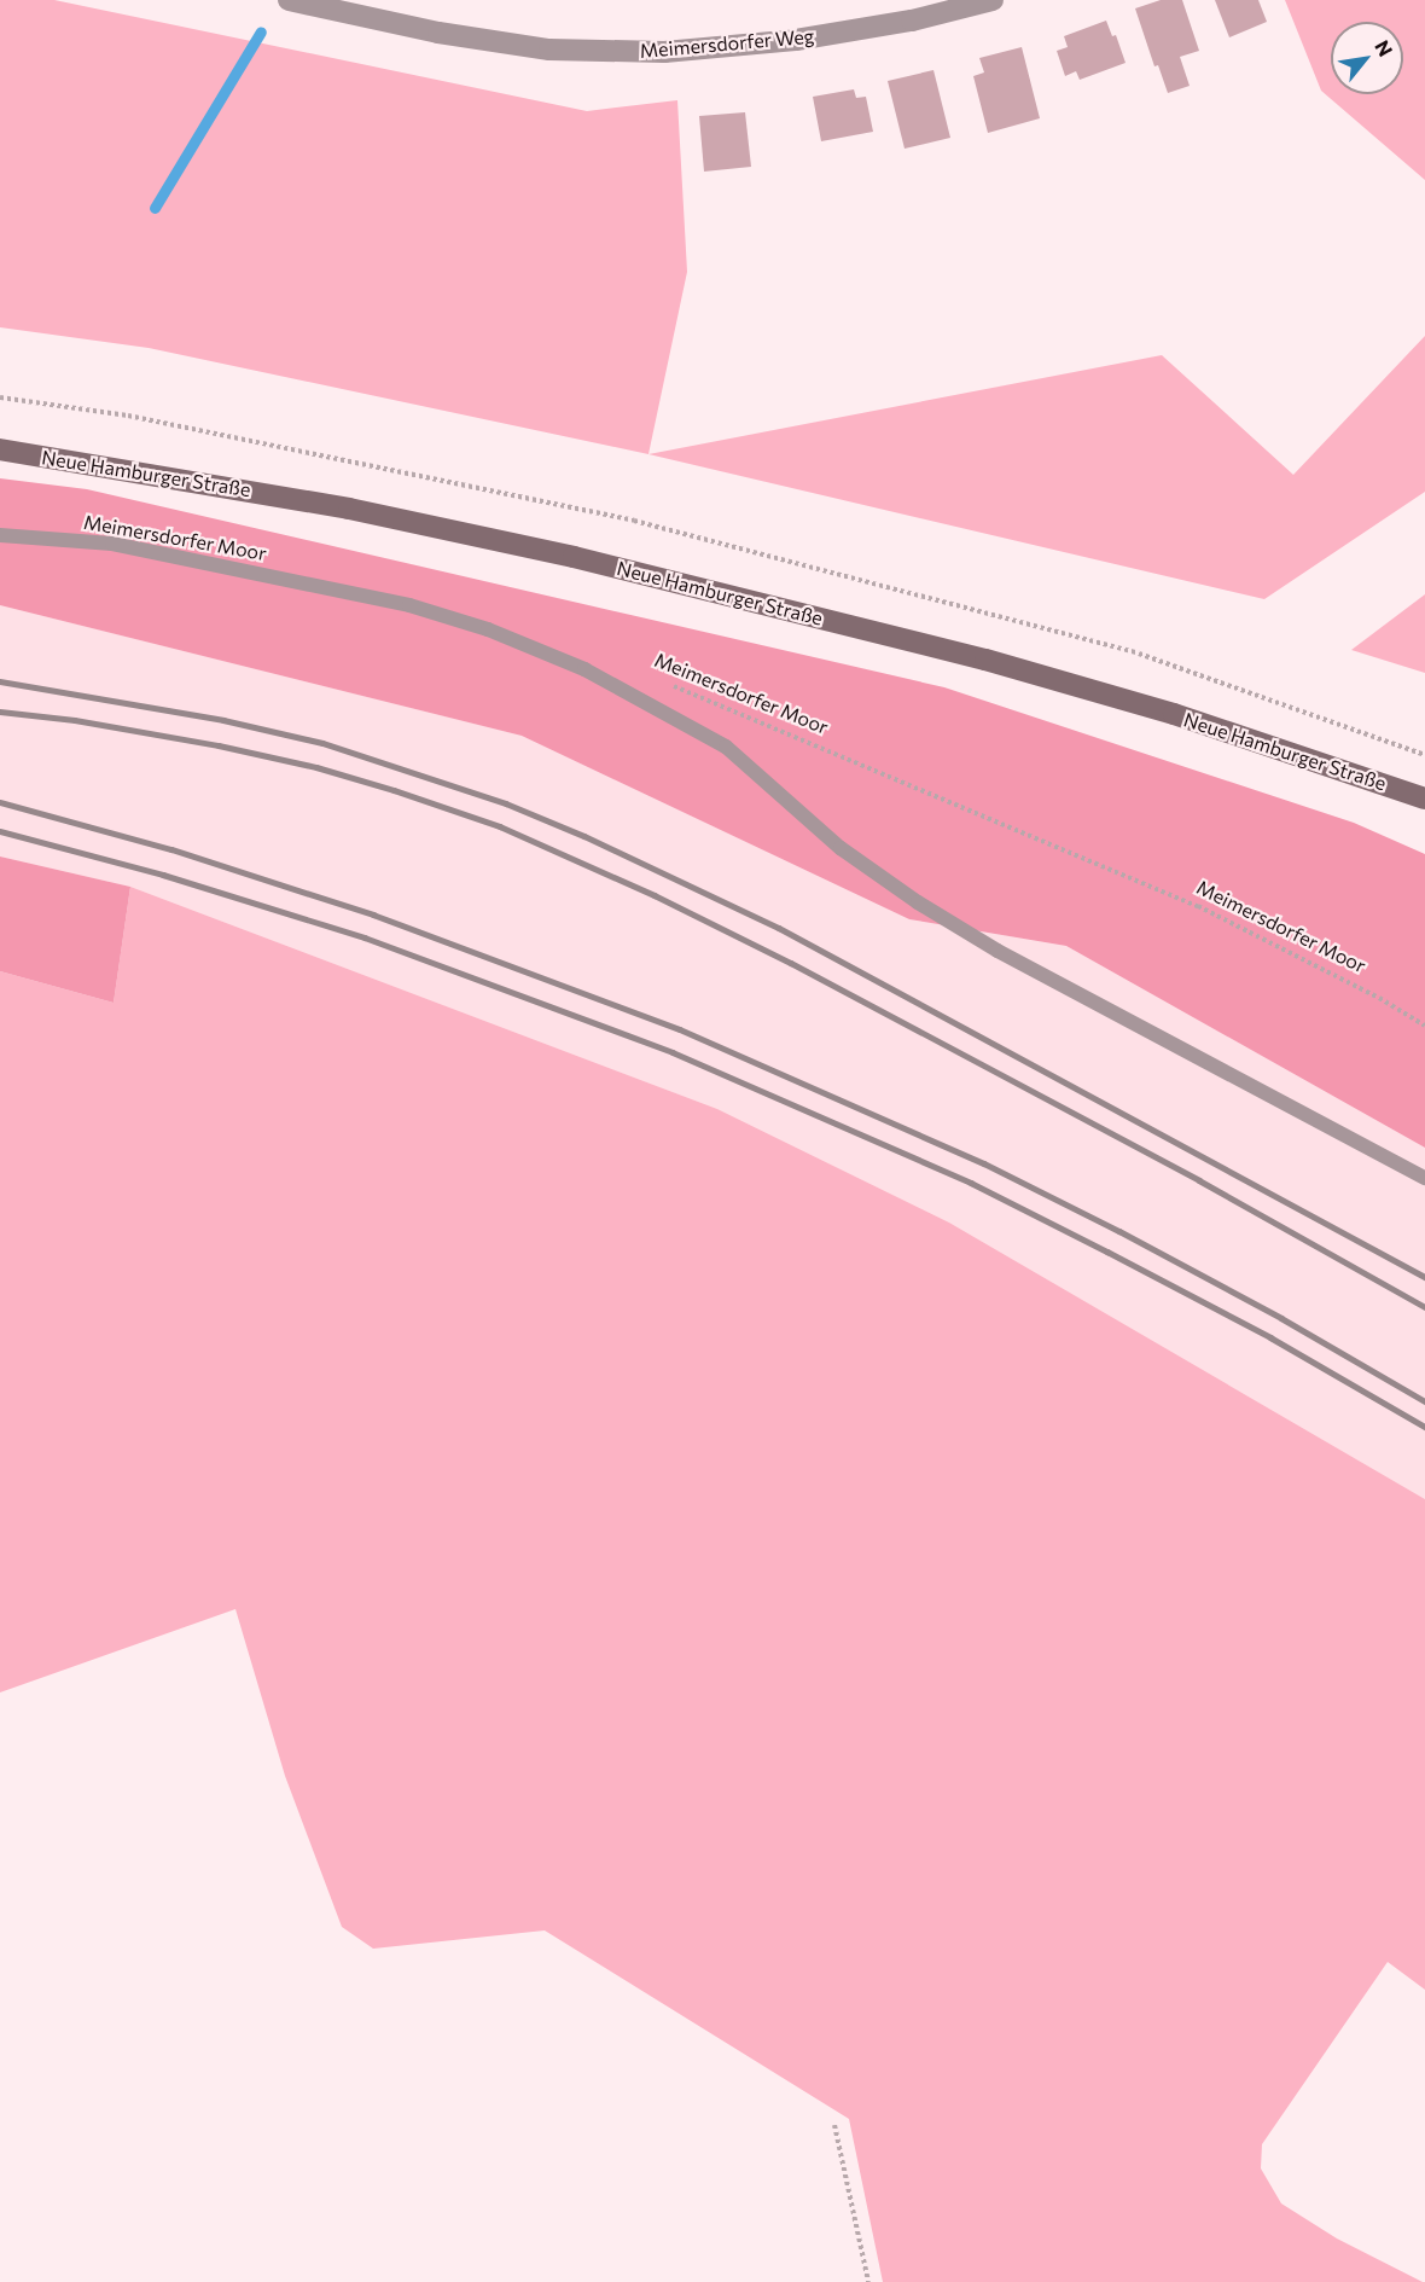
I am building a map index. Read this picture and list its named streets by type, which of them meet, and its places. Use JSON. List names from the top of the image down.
{
  "streets": {
    "main road": ["Neue Hamburger Straße"],
    "street": ["Meimersdorfer Weg"],
    "lane": ["Meimersdorfer Moor"]
  },
  "north": "top right"
}
